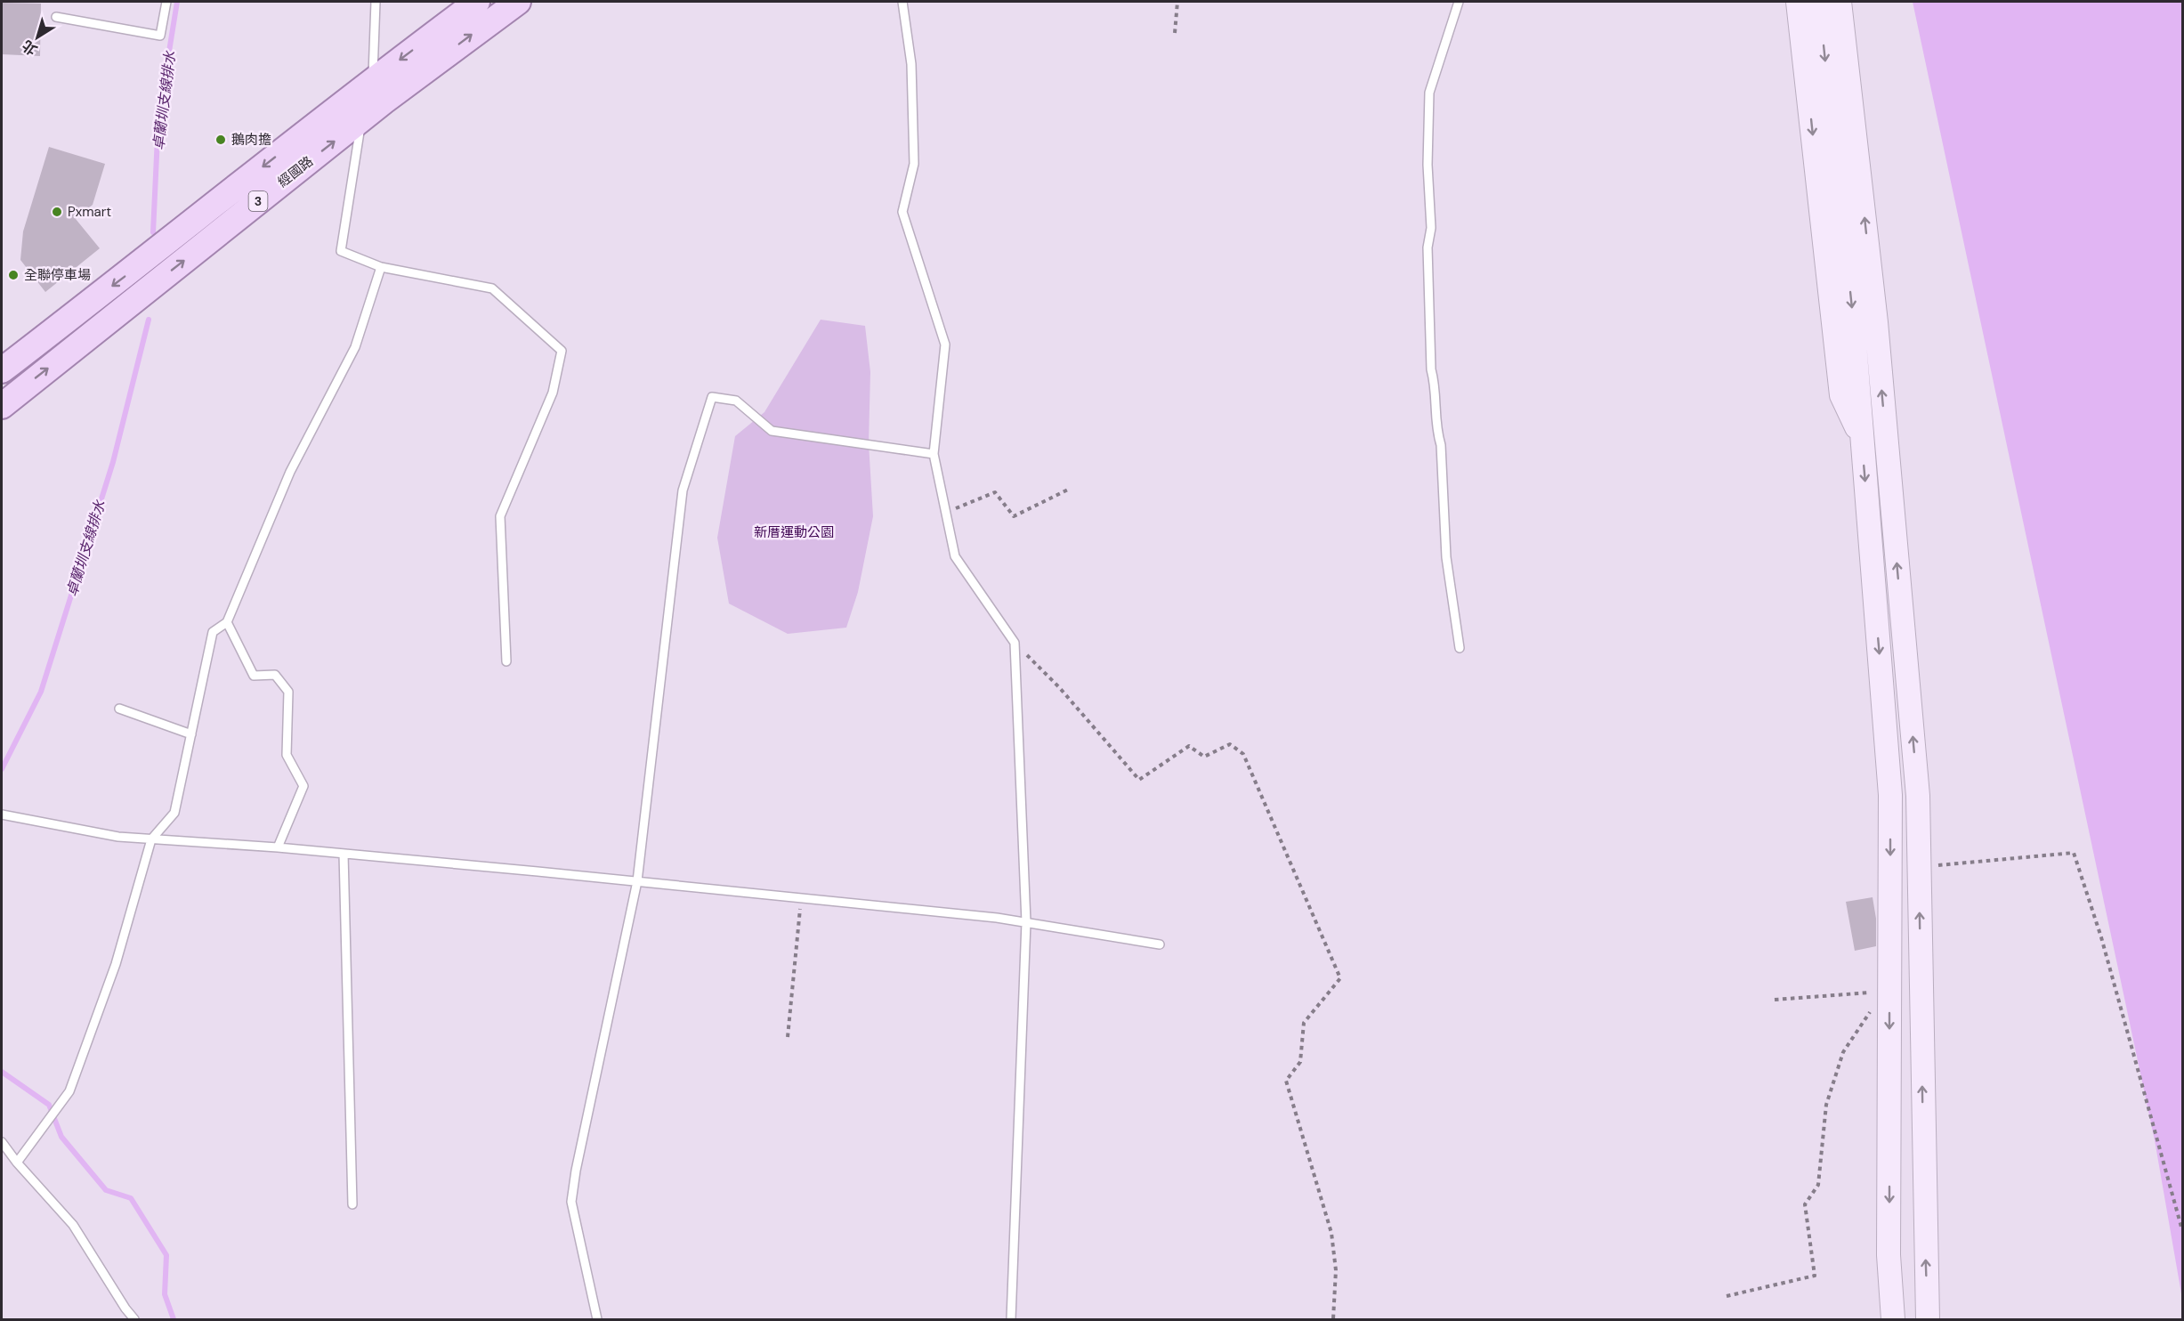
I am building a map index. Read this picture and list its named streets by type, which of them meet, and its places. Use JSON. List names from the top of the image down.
{
  "streets": {
    "main road": ["經國路", "3"]
  },
  "water": ["卓蘭圳支線排水"],
  "parks": ["新厝運動公園"],
  "places": ["鵝肉擔", "Pxmart", "全聯停車場"],
  "north": "bottom left"
}
